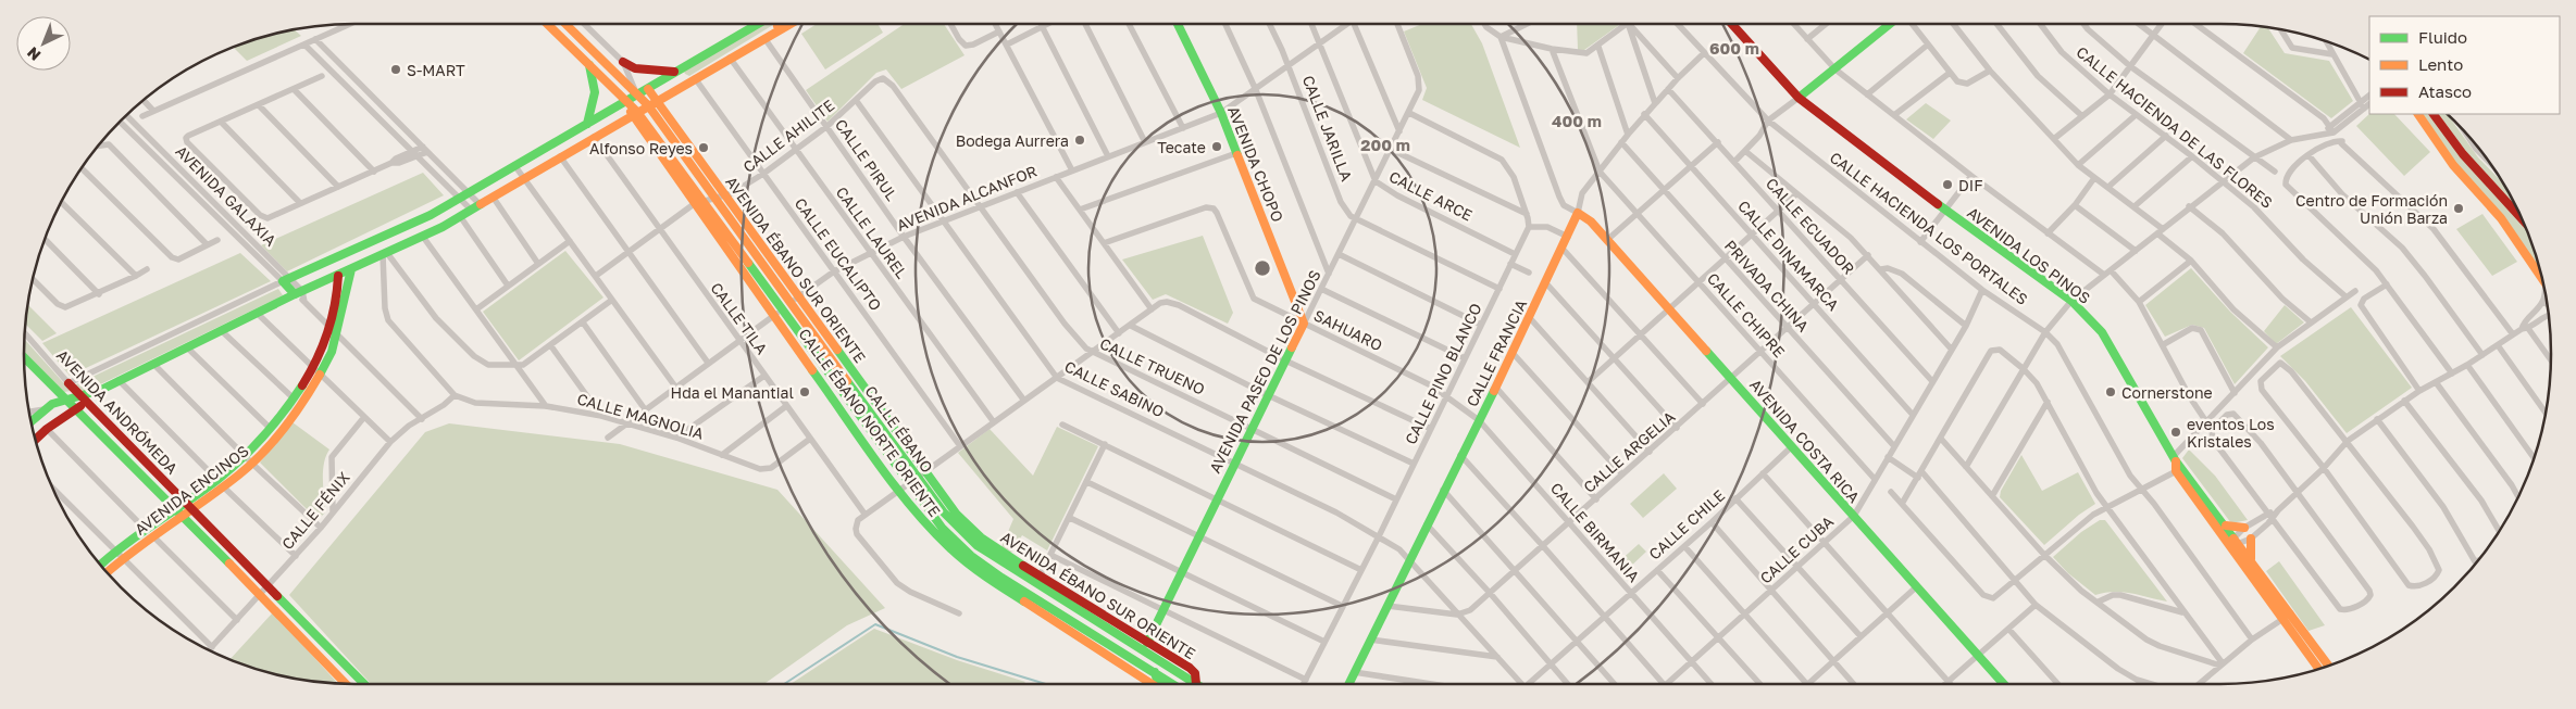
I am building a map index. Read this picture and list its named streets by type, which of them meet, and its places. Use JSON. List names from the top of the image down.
{
  "streets": {
    "street": [
      "CALLE HACIENDA DE LAS FLORES",
      "CALLE JARILLA",
      "CALLE AHILITE",
      "CALLE PIRUL",
      "AVENIDA CHOPO",
      "AVENIDA GALAXIA",
      "CALLE ARCE",
      "AVENIDA ALCANFOR",
      "CALLE ECUADOR",
      "CALLE HACIENDA LOS PORTALES",
      "CALLE LAUREL",
      "CALLE EUCALIPTO",
      "CALLE DINAMARCA",
      "AVENIDA LOS PINOS",
      "AVENIDA ÉBANO SUR ORIENTE",
      "PRIVADA CHINA",
      "CALLE CHIPRE",
      "CALLE TILA",
      "SAHUARO",
      "CALLE FRANCIA",
      "CALLE TRUENO",
      "AVENIDA PASEO DE LOS PINOS",
      "CALLE PINO BLANCO",
      "CALLE SABINO",
      "AVENIDA ANDRÓMEDA",
      "CALLE MAGNOLIA",
      "CALLE ÉBANO NORTE ORIENTE",
      "CALLE ÉBANO",
      "AVENIDA COSTA RICA",
      "CALLE ARGELIA",
      "AVENIDA ENCINOS",
      "CALLE FÉNIX",
      "CALLE CHILE",
      "CALLE BIRMANIA",
      "CALLE CUBA"
    ]
  },
  "crossings": [
    ["CALLE JARILLA", "AVENIDA ALCANFOR"],
    ["CALLE JARILLA", "AVENIDA PASEO DE LOS PINOS"],
    ["CALLE AHILITE", "CALLE PIRUL"],
    ["CALLE AHILITE", "CALLE LAUREL"],
    ["CALLE AHILITE", "CALLE EUCALIPTO"],
    ["CALLE AHILITE", "AVENIDA ÉBANO SUR ORIENTE"],
    ["CALLE AHILITE", "CALLE TILA"],
    ["CALLE AHILITE", "CALLE TRUENO"],
    ["CALLE AHILITE", "CALLE SABINO"],
    ["CALLE AHILITE", "CALLE ÉBANO NORTE ORIENTE"],
    ["CALLE AHILITE", "CALLE ÉBANO"],
    ["CALLE PIRUL", "AVENIDA ALCANFOR"],
    ["AVENIDA CHOPO", "AVENIDA ALCANFOR"],
    ["AVENIDA CHOPO", "SAHUARO"],
    ["AVENIDA CHOPO", "AVENIDA PASEO DE LOS PINOS"],
    ["CALLE ARCE", "AVENIDA ALCANFOR"],
    ["CALLE ARCE", "AVENIDA PASEO DE LOS PINOS"],
    ["CALLE ARCE", "CALLE PINO BLANCO"],
    ["AVENIDA ALCANFOR", "CALLE LAUREL"],
    ["AVENIDA ALCANFOR", "CALLE EUCALIPTO"],
    ["AVENIDA ALCANFOR", "AVENIDA ÉBANO SUR ORIENTE"],
    ["AVENIDA ALCANFOR", "CALLE TILA"],
    ["AVENIDA ALCANFOR", "CALLE TRUENO"],
    ["AVENIDA ALCANFOR", "CALLE SABINO"],
    ["AVENIDA ALCANFOR", "CALLE MAGNOLIA"],
    ["AVENIDA ALCANFOR", "CALLE ÉBANO NORTE ORIENTE"],
    ["AVENIDA ALCANFOR", "CALLE ÉBANO"],
    ["CALLE ECUADOR", "CALLE FRANCIA"],
    ["CALLE ECUADOR", "CALLE ARGELIA"],
    ["CALLE ECUADOR", "CALLE CUBA"],
    ["CALLE HACIENDA LOS PORTALES", "CALLE FRANCIA"],
    ["CALLE HACIENDA LOS PORTALES", "CALLE CUBA"],
    ["CALLE DINAMARCA", "CALLE FRANCIA"],
    ["CALLE DINAMARCA", "CALLE ARGELIA"],
    ["CALLE DINAMARCA", "CALLE CUBA"],
    ["AVENIDA ÉBANO SUR ORIENTE", "AVENIDA PASEO DE LOS PINOS"],
    ["AVENIDA ÉBANO SUR ORIENTE", "CALLE ÉBANO"],
    ["PRIVADA CHINA", "CALLE FRANCIA"],
    ["PRIVADA CHINA", "CALLE ARGELIA"],
    ["PRIVADA CHINA", "CALLE CUBA"],
    ["CALLE CHIPRE", "CALLE FRANCIA"],
    ["CALLE CHIPRE", "CALLE ARGELIA"],
    ["CALLE CHIPRE", "CALLE CUBA"],
    ["CALLE TILA", "CALLE MAGNOLIA"],
    ["SAHUARO", "AVENIDA PASEO DE LOS PINOS"],
    ["SAHUARO", "CALLE PINO BLANCO"],
    ["SAHUARO", "CALLE BIRMANIA"],
    ["CALLE FRANCIA", "CALLE SABINO"],
    ["CALLE FRANCIA", "AVENIDA COSTA RICA"],
    ["CALLE FRANCIA", "CALLE BIRMANIA"],
    ["CALLE TRUENO", "AVENIDA PASEO DE LOS PINOS"],
    ["CALLE TRUENO", "CALLE PINO BLANCO"],
    ["AVENIDA PASEO DE LOS PINOS", "CALLE SABINO"],
    ["CALLE PINO BLANCO", "CALLE SABINO"],
    ["CALLE PINO BLANCO", "CALLE BIRMANIA"],
    ["CALLE SABINO", "CALLE ARGELIA"],
    ["AVENIDA ANDRÓMEDA", "AVENIDA ENCINOS"],
    ["AVENIDA ANDRÓMEDA", "CALLE FÉNIX"],
    ["CALLE MAGNOLIA", "CALLE FÉNIX"],
    ["CALLE ÉBANO NORTE ORIENTE", "CALLE ÉBANO"],
    ["AVENIDA COSTA RICA", "CALLE ARGELIA"],
    ["AVENIDA COSTA RICA", "CALLE CHILE"],
    ["AVENIDA COSTA RICA", "CALLE CUBA"],
    ["CALLE ARGELIA", "CALLE BIRMANIA"],
    ["CALLE CHILE", "CALLE BIRMANIA"],
    ["CALLE BIRMANIA", "CALLE CUBA"]
  ],
  "places": [
    "S-MART",
    "Bodega Aurrera",
    "Tecate",
    "Alfonso Reyes",
    "DIF",
    "Centro de Formación Unión Barza",
    "Hda el Manantial",
    "Cornerstone",
    "eventos Los Kristales"
  ],
  "legend": ["Fluido", "Lento", "Atasco"],
  "north": "bottom left",
  "rings": ["600 m", "400 m", "200 m"]
}
